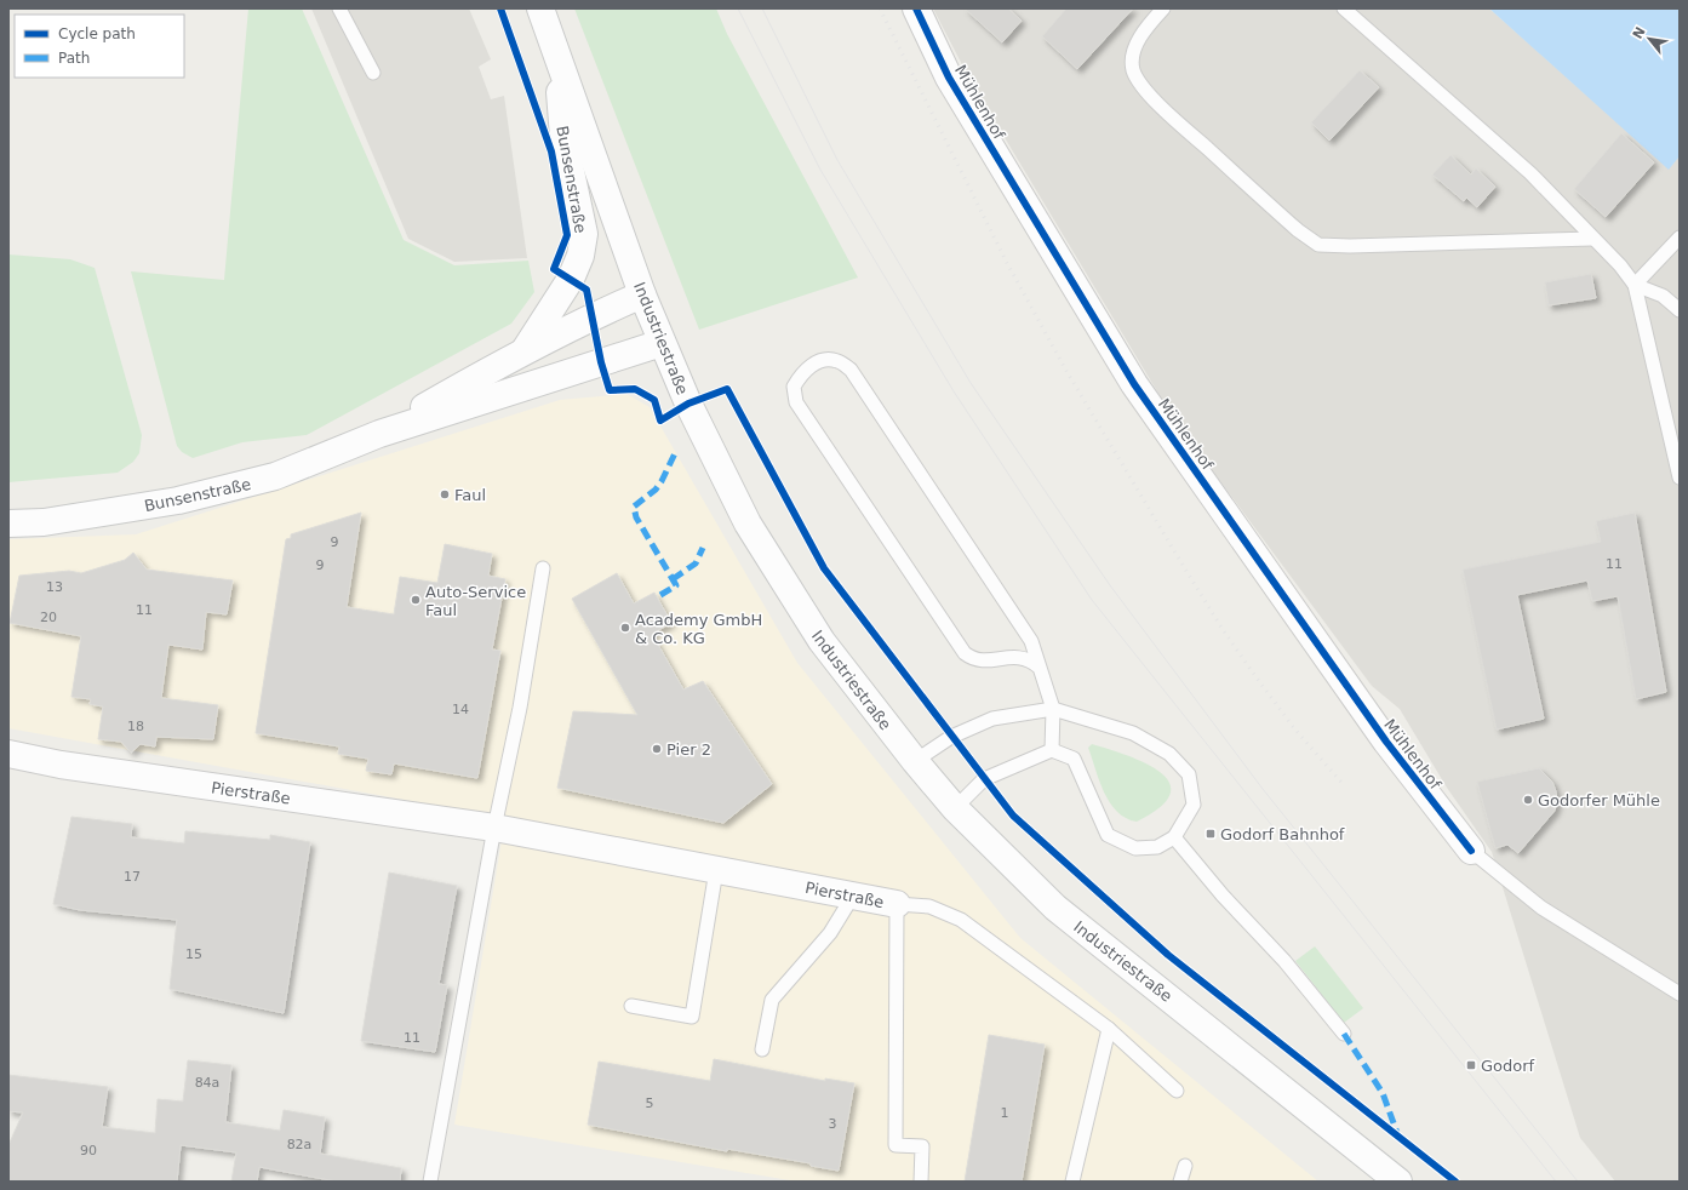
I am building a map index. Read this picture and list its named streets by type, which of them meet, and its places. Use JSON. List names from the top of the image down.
{
  "streets": {
    "main road": [
      "Mühlenhof",
      "Bunsenstraße",
      "Industriestraße",
      "Pierstraße"
    ]
  },
  "crossings": [
    ["Bunsenstraße", "Industriestraße"]
  ],
  "places": {
    "other": [
      "Faul",
      "Auto-Service Faul",
      "Academy GmbH & Co. KG",
      "Pier 2",
      "Godorfer Mühle"
    ],
    "transit": ["Godorf Bahnhof", "Godorf"]
  },
  "house_numbers": [
    "9",
    "11",
    "9",
    "13",
    "11",
    "20",
    "14",
    "18",
    "17",
    "15",
    "11",
    "84a",
    "5",
    "1",
    "3",
    "82a",
    "90"
  ],
  "legend": ["Cycle path", "Path"],
  "north": "top left"
}
